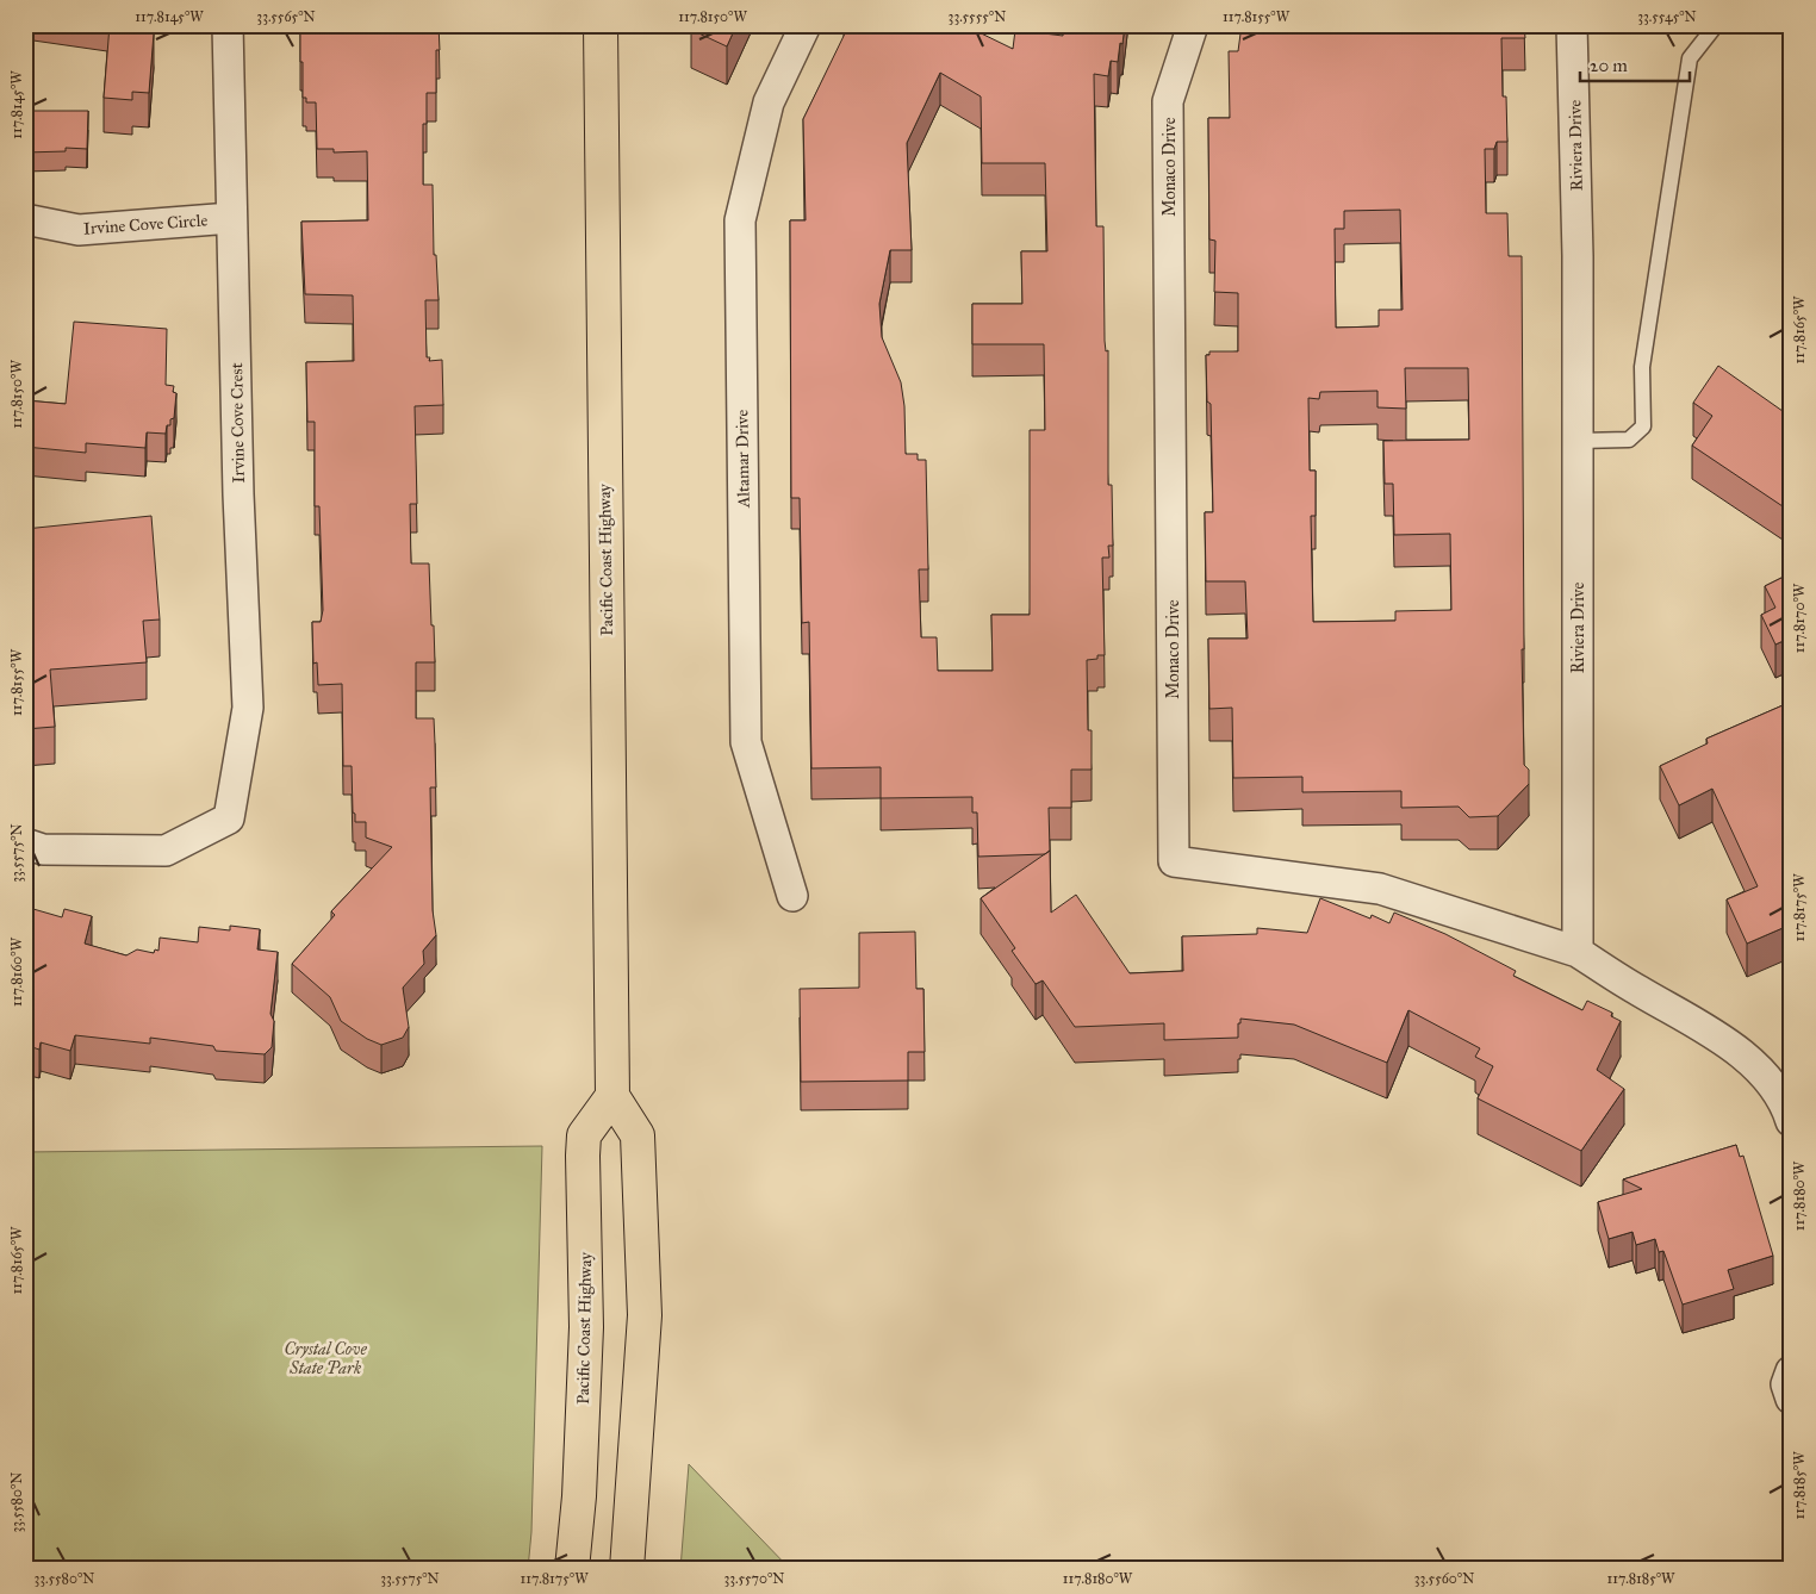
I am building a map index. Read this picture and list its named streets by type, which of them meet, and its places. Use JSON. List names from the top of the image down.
{
  "streets": {
    "highway": ["Pacific Coast Highway"],
    "street": [
      "Riviera Drive",
      "Monaco Drive",
      "Irvine Cove Circle",
      "Irvine Cove Crest",
      "Altamar Drive"
    ]
  },
  "crossings": [
    ["Riviera Drive", "Monaco Drive"],
    ["Irvine Cove Circle", "Irvine Cove Crest"]
  ],
  "parks": ["Crystal Cove State Park"],
  "scale_bar": "20 m",
  "coordinates": [
    "117.8145°W",
    "33.5565°N",
    "117.8150°W",
    "33.5555°N",
    "117.8155°W",
    "33.5545°N",
    "117.8165°W",
    "117.8170°W",
    "33.5575°N",
    "117.8175°W",
    "117.8160°W",
    "117.8180°W",
    "117.8185°W",
    "33.5580°N",
    "33.5570°N",
    "33.5560°N"
  ]
}
